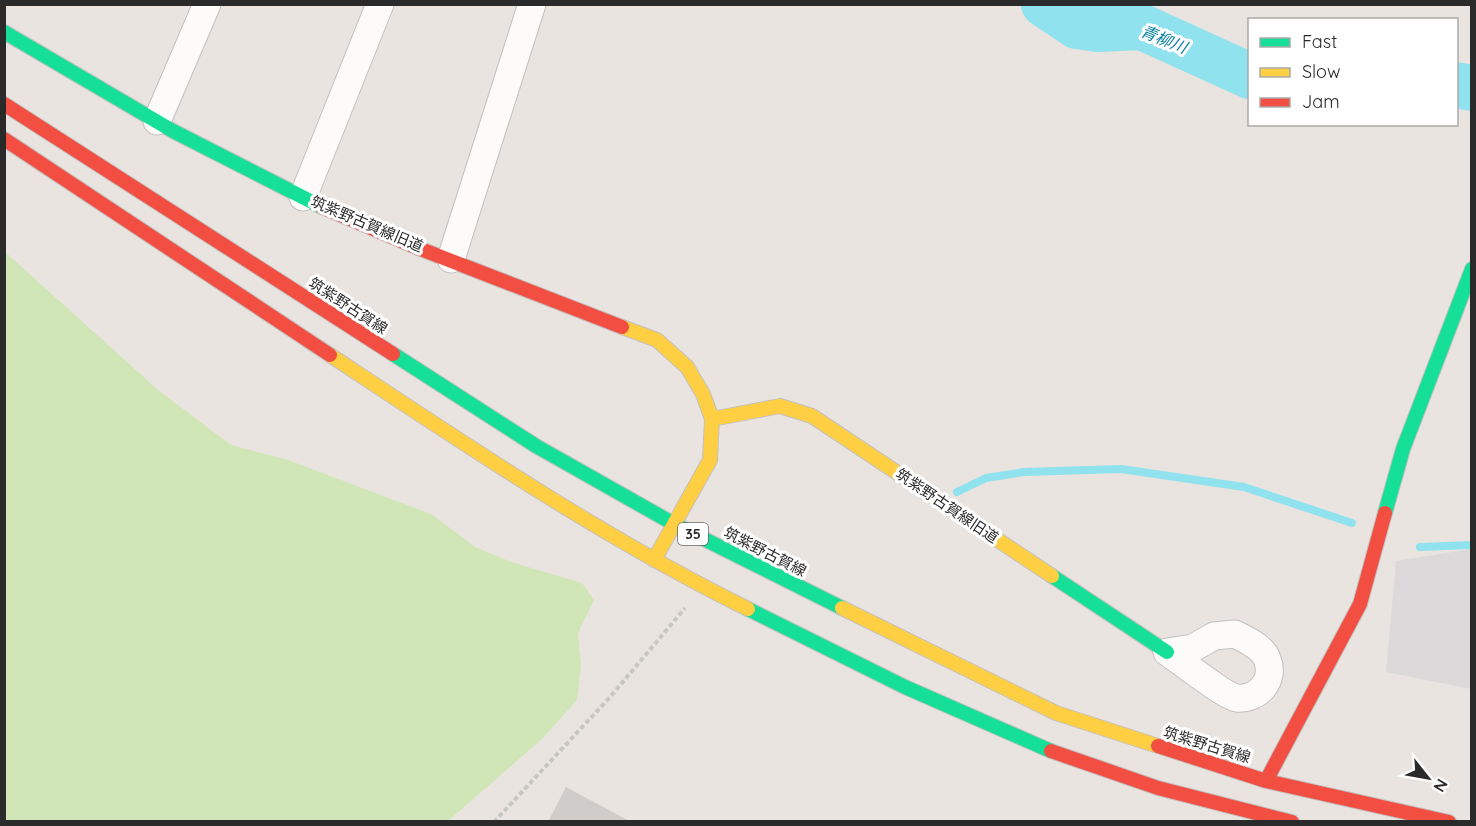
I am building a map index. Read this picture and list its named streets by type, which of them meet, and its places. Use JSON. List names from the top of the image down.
{
  "streets": {
    "main road": ["筑紫野古賀線旧道", "筑紫野古賀線", "35"]
  },
  "crossings": [
    ["筑紫野古賀線旧道", "筑紫野古賀線"]
  ],
  "water": ["青柳川"],
  "legend": ["Fast", "Slow", "Jam"],
  "north": "bottom right"
}
